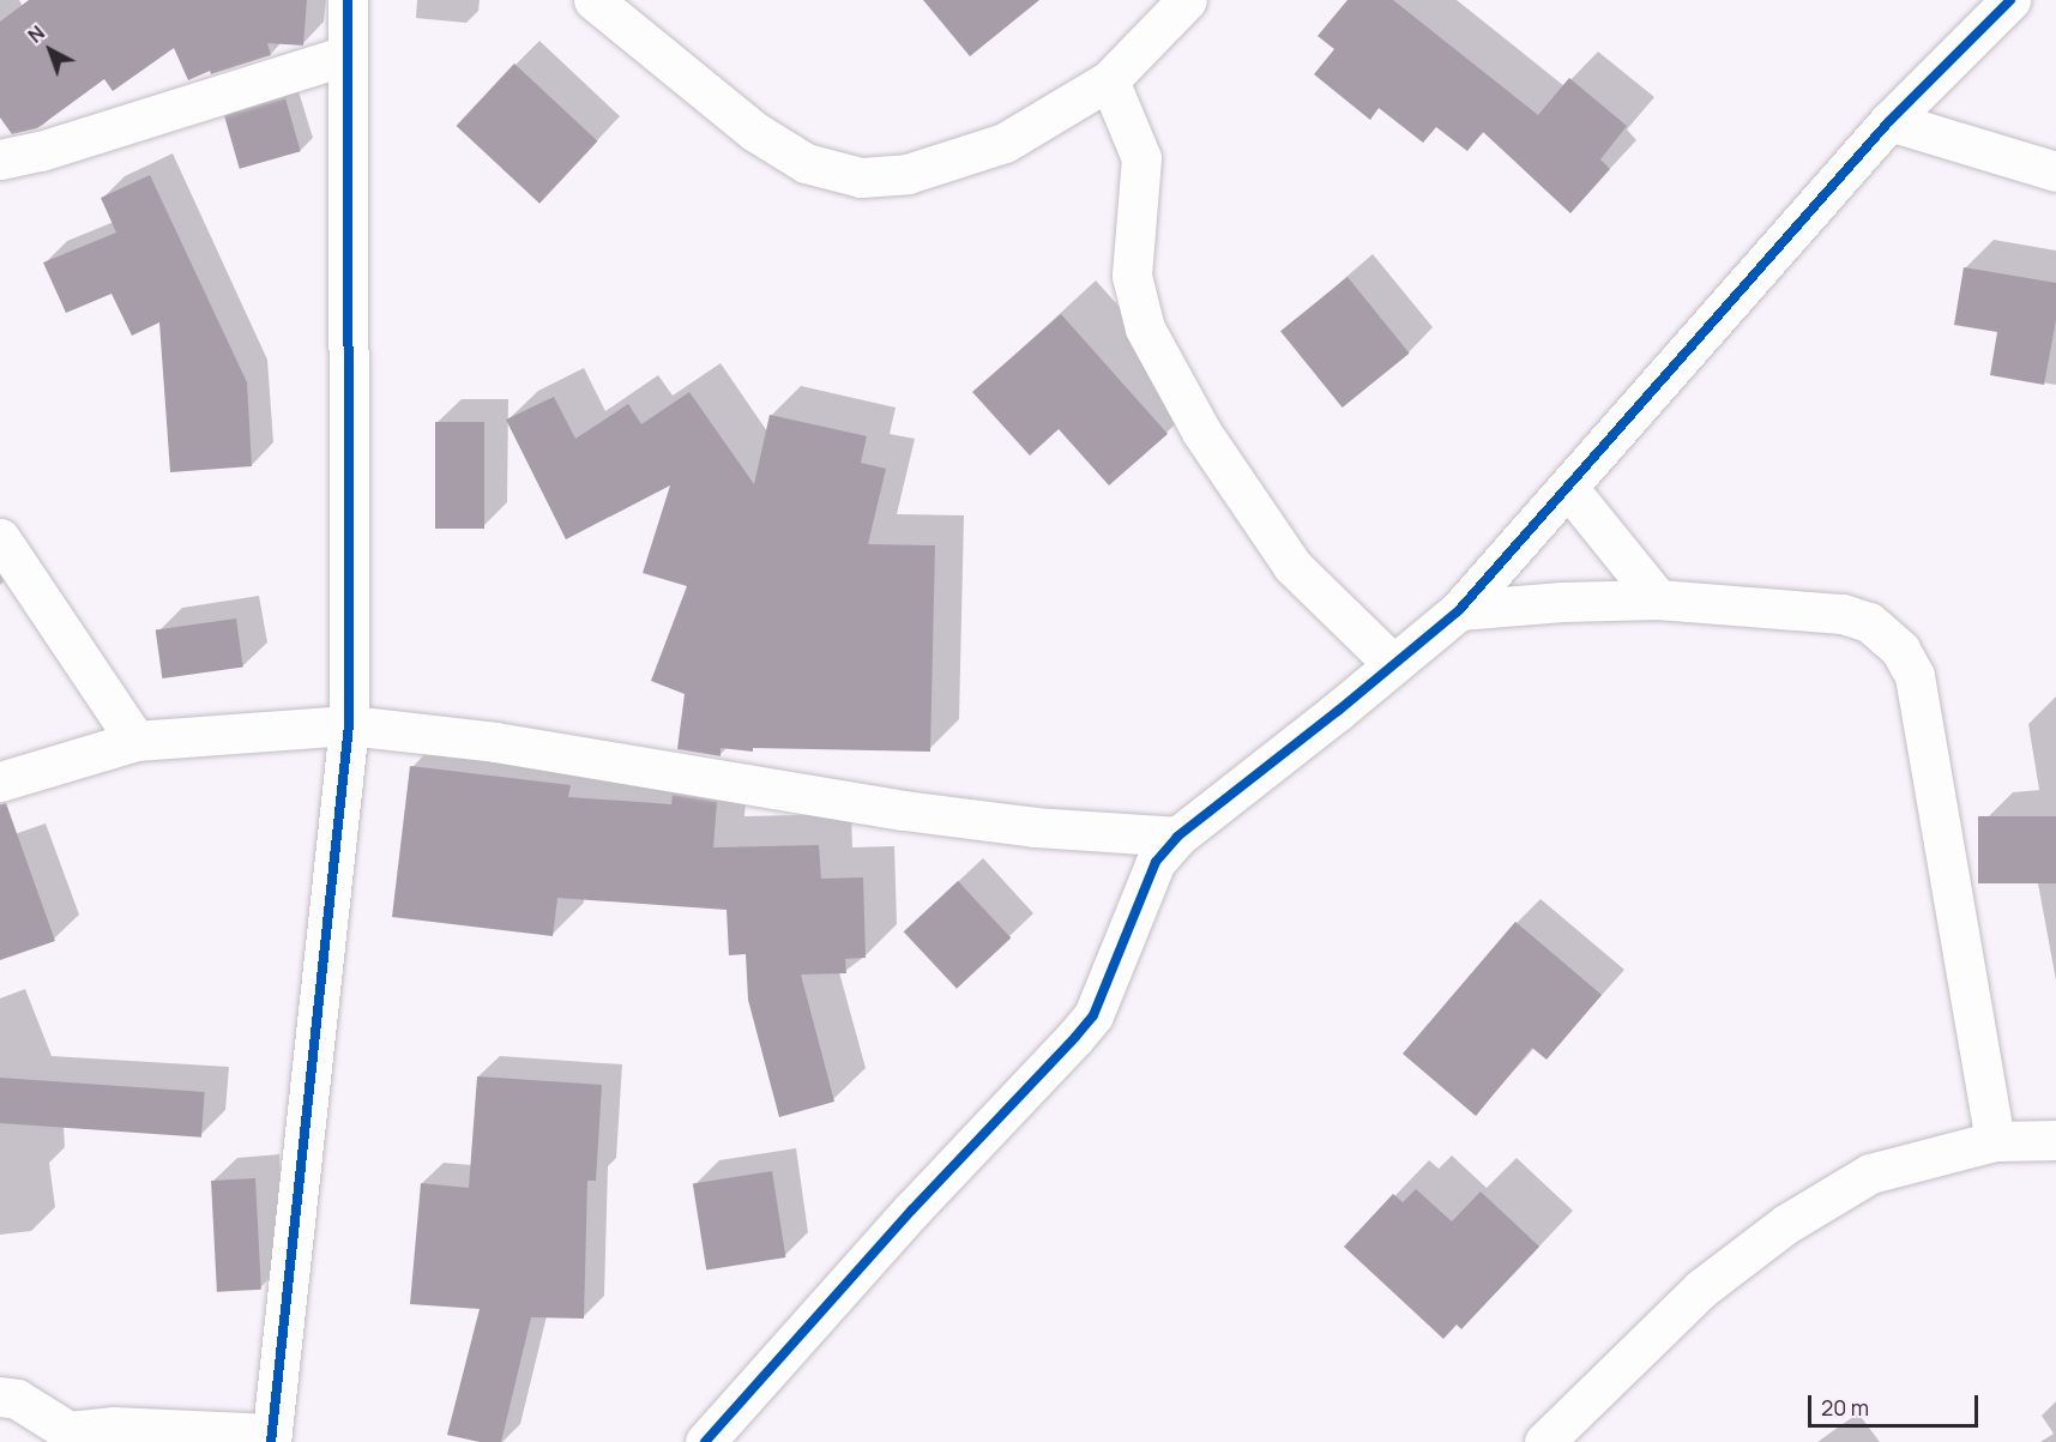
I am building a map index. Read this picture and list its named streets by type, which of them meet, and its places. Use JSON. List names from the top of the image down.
{
  "scale_bar": "20 m",
  "north": "top left"
}
